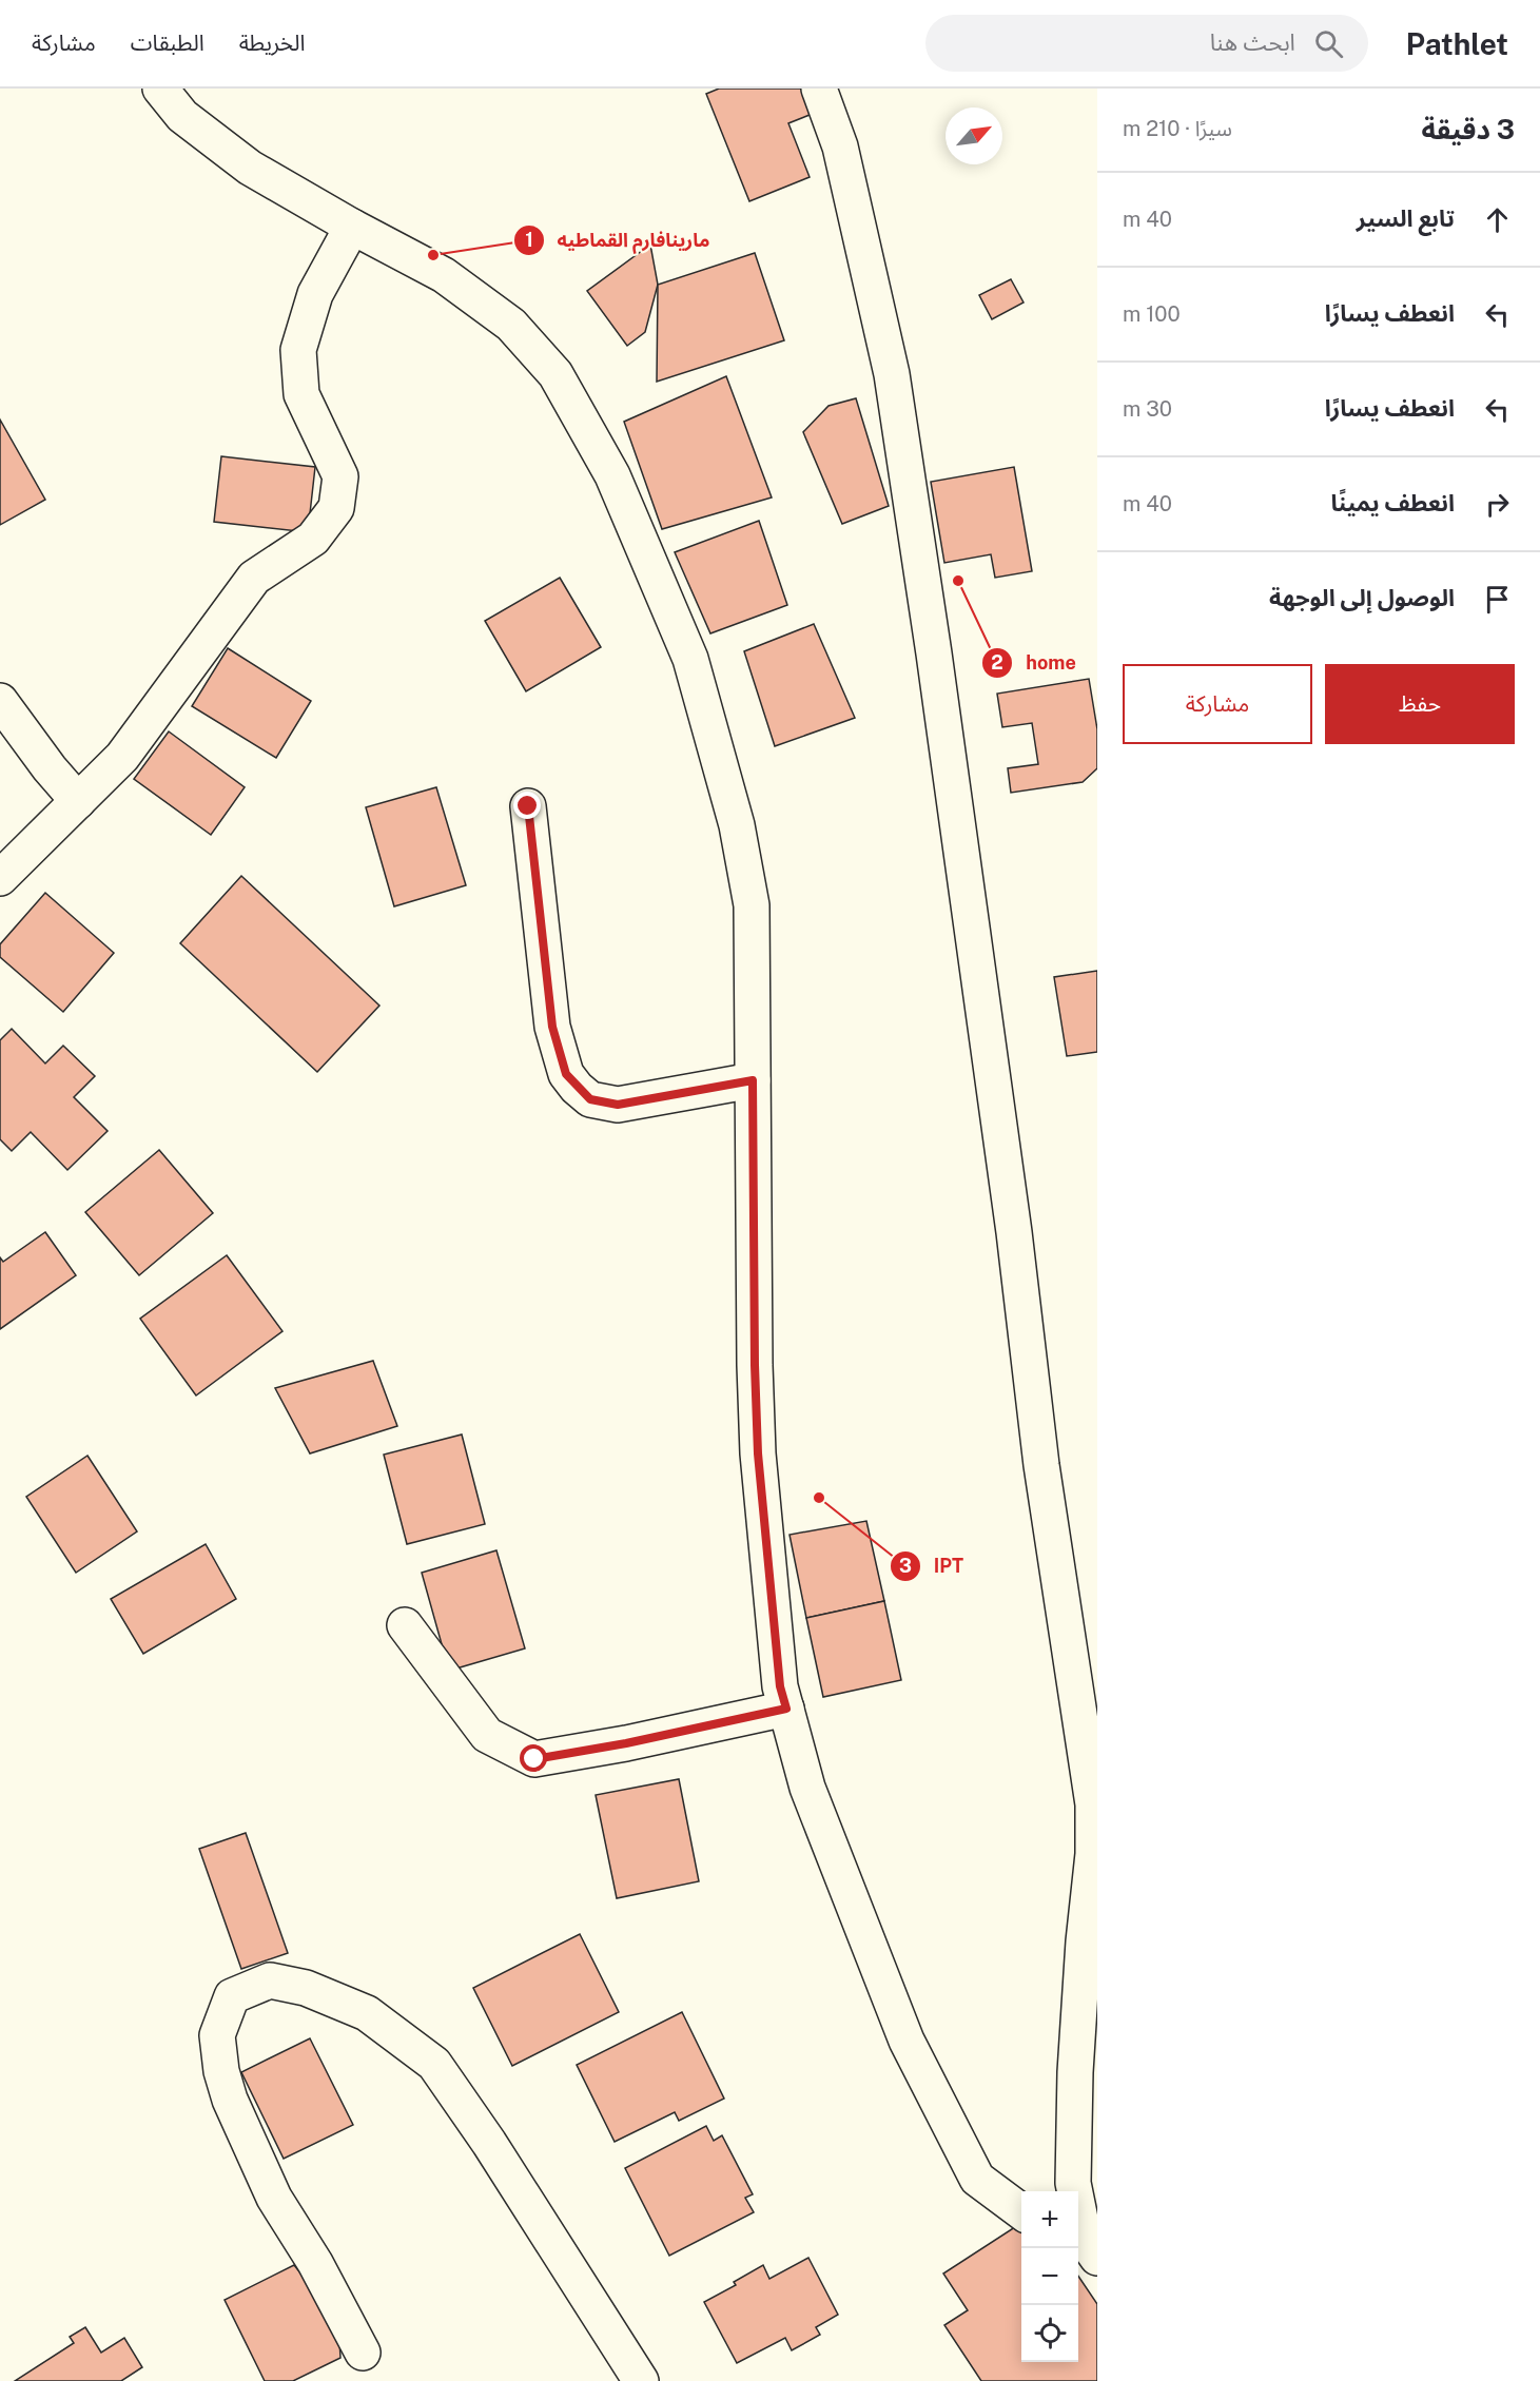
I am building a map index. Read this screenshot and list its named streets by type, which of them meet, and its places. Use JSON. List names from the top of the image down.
{
  "places": ["مارينافارم القماطيه", "home", "IPT"],
  "north": "top right",
  "page": {
    "header": "Pathlet",
    "search": "ابحث هنا",
    "nav": ["الخريطة", "الطبقات", "مشاركة"],
    "heading": ["3 دقيقة", "سيرًا · 210 m"],
    "list": [
      ["تابع السير", "40 m"],
      ["انعطف يسارًا", "100 m"],
      ["انعطف يسارًا", "30 m"],
      ["انعطف يمينًا", "40 m"],
      "الوصول إلى الوجهة"
    ],
    "buttons": ["حفظ", "مشاركة"],
    "map_buttons": ["+", "−"]
  }
}
